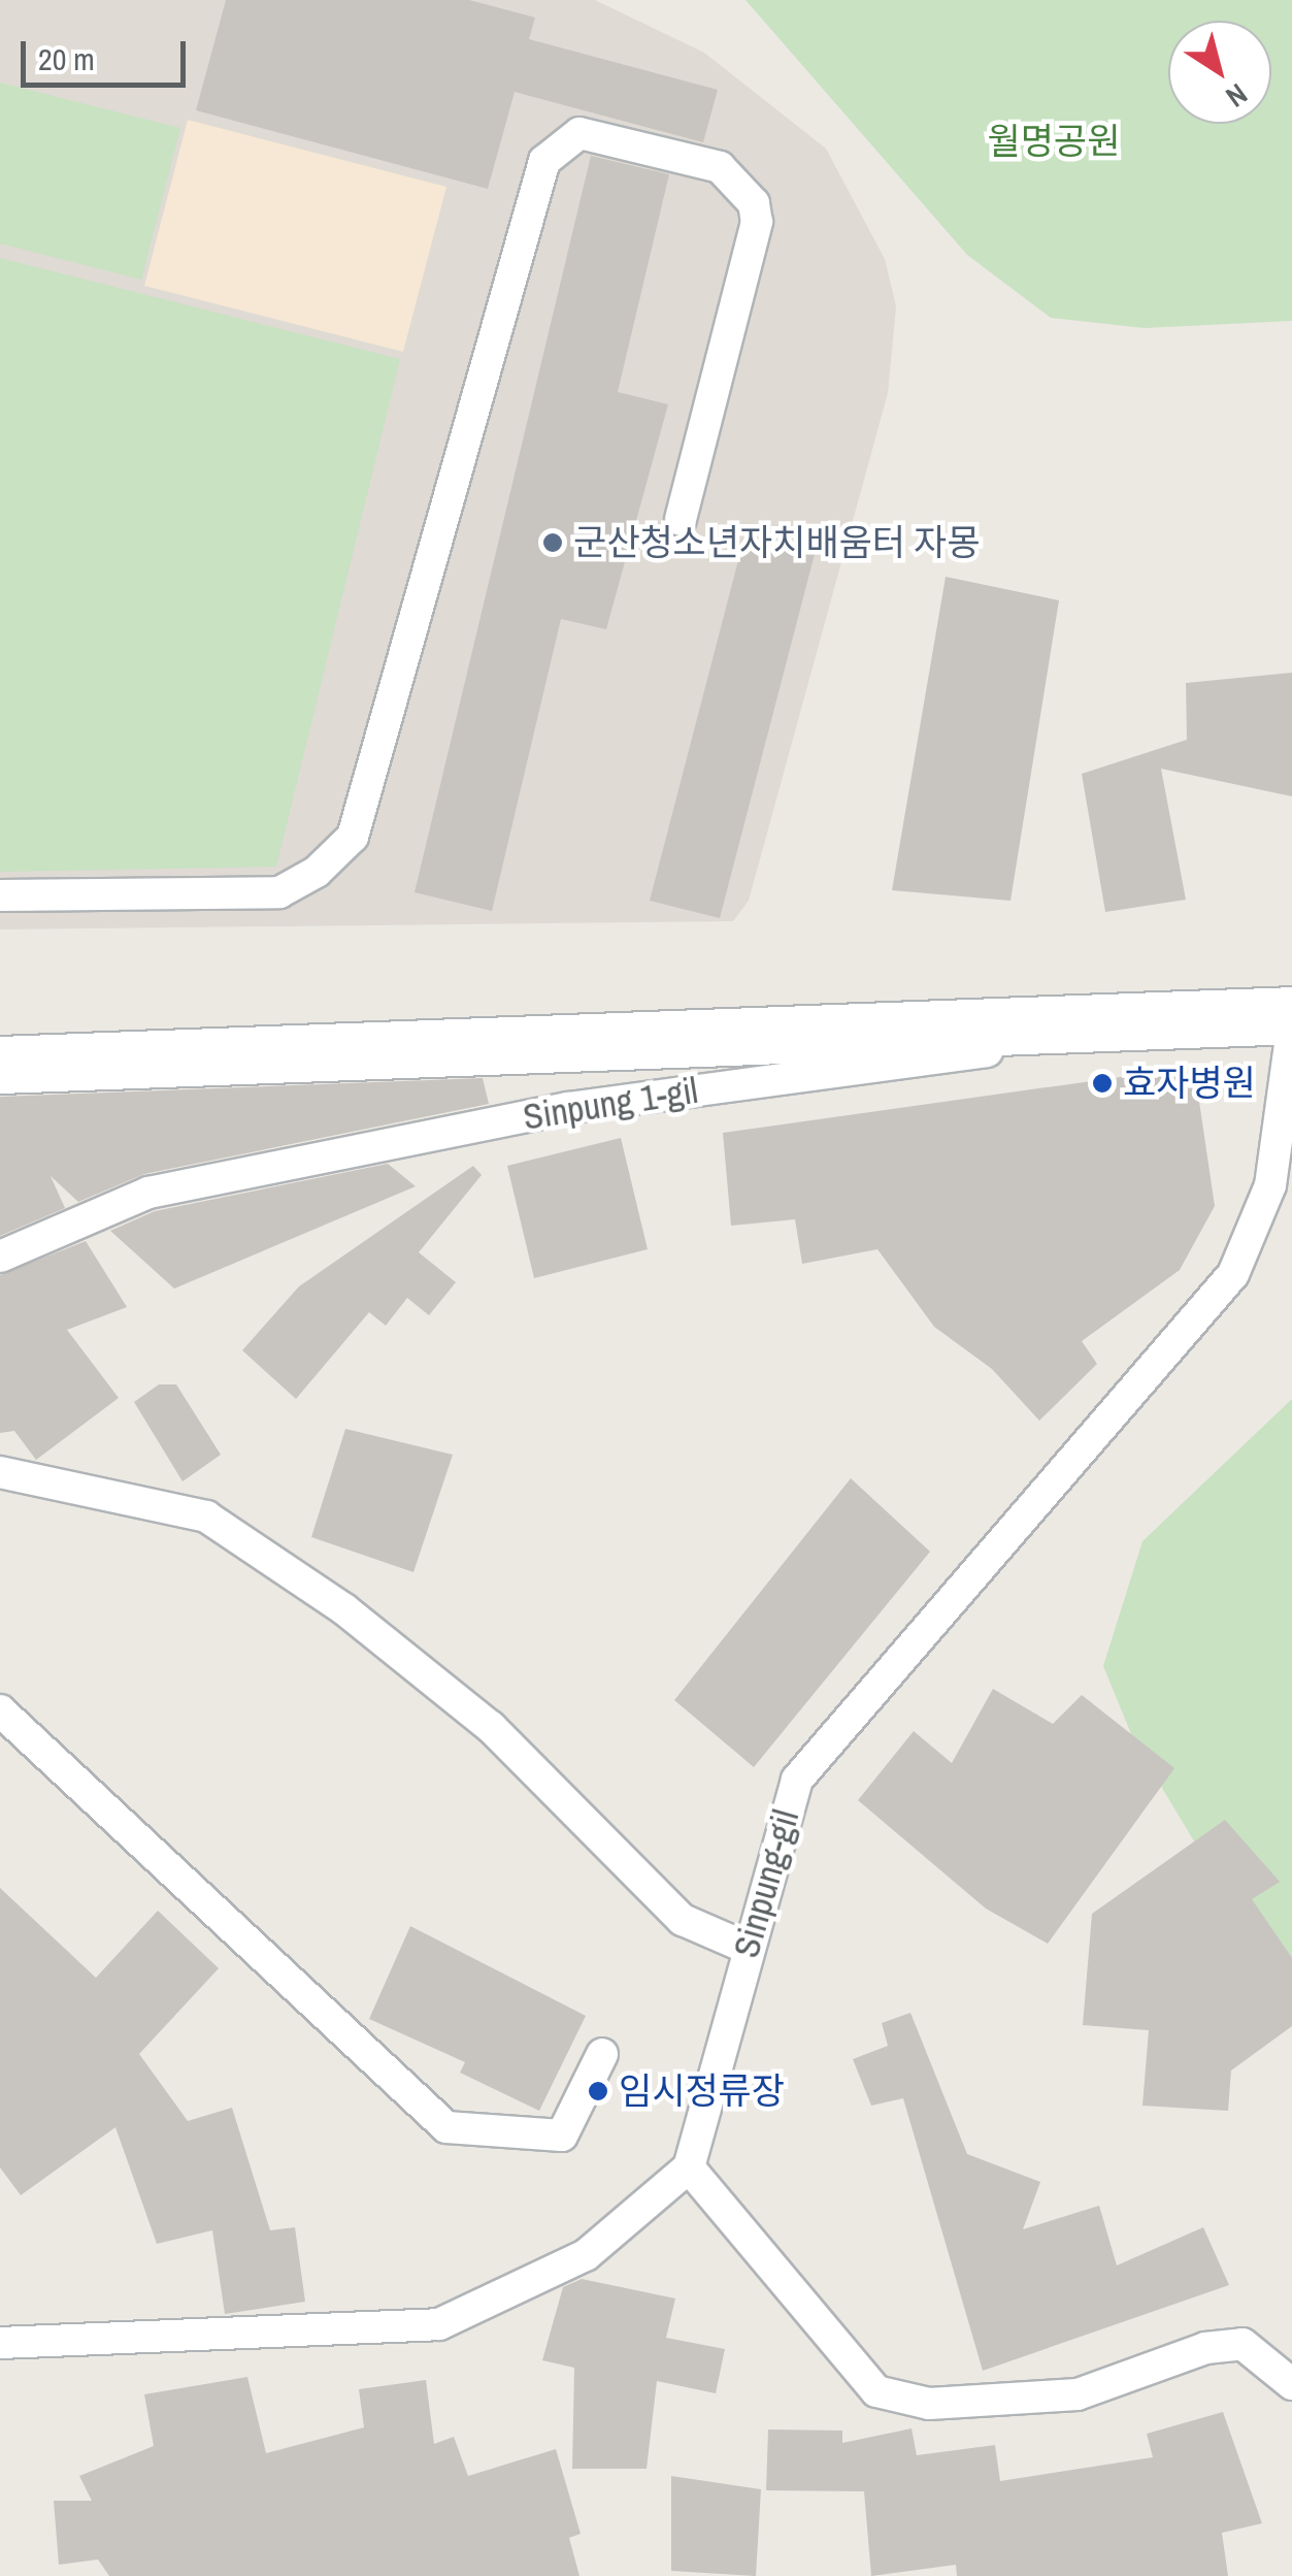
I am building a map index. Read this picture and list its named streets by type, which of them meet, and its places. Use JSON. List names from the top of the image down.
{
  "streets": {
    "lane": ["Sinpung 1-gil", "Sinpung-gil"]
  },
  "parks": ["월명공원"],
  "places": ["군산청소년자치배움터 자몽", "효자병원", "임시정류장"],
  "scale_bar": "20 m",
  "north": "bottom right"
}
